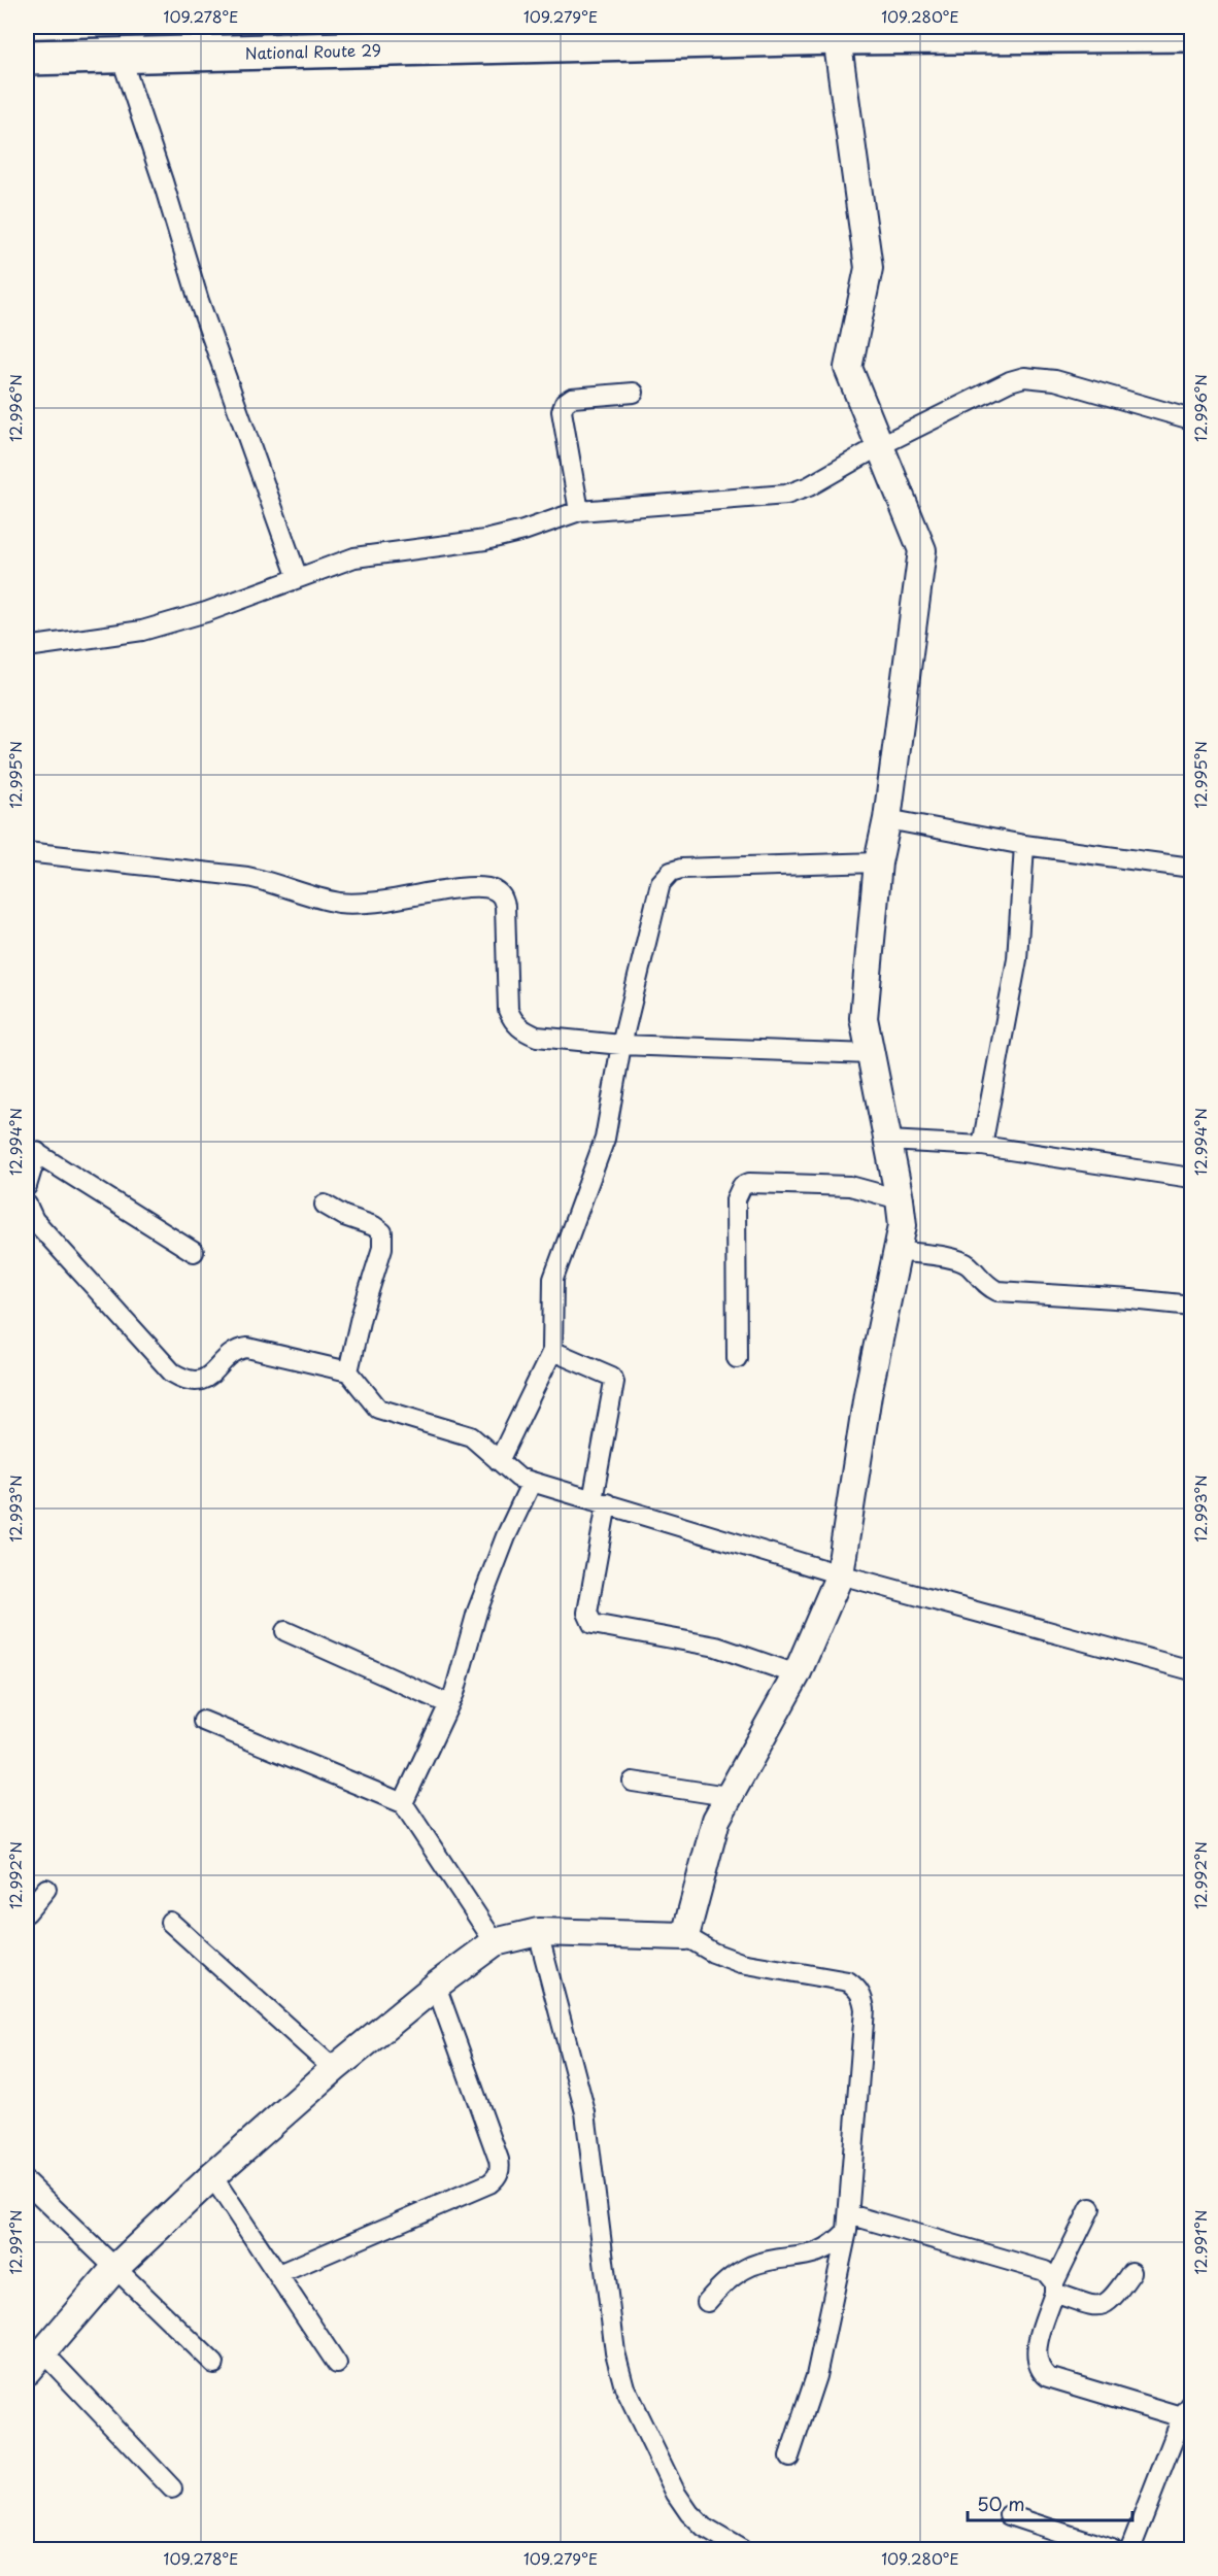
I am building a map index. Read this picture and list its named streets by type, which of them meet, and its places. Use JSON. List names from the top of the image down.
{
  "streets": {
    "highway": ["National Route 29"]
  },
  "scale_bar": "50 m",
  "coordinates": [
    "109.278°E",
    "109.279°E",
    "109.280°E",
    "12.996°N",
    "12.995°N",
    "12.994°N",
    "12.993°N",
    "12.992°N",
    "12.991°N"
  ]
}
